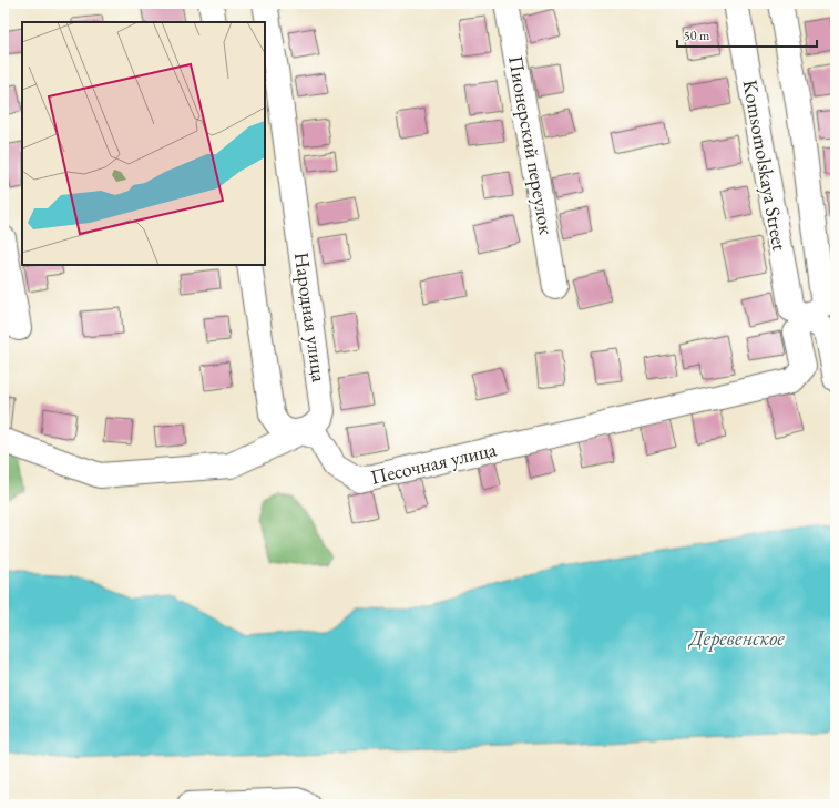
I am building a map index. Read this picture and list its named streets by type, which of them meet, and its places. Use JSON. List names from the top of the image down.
{
  "streets": {
    "street": [
      "Пионерский переулок",
      "Komsomolskaya Street",
      "Народная улица",
      "Песочная улица"
    ]
  },
  "crossings": [
    ["Komsomolskaya Street", "Песочная улица"],
    ["Народная улица", "Песочная улица"]
  ],
  "water": ["Деревенское"],
  "scale_bar": "50 m"
}
